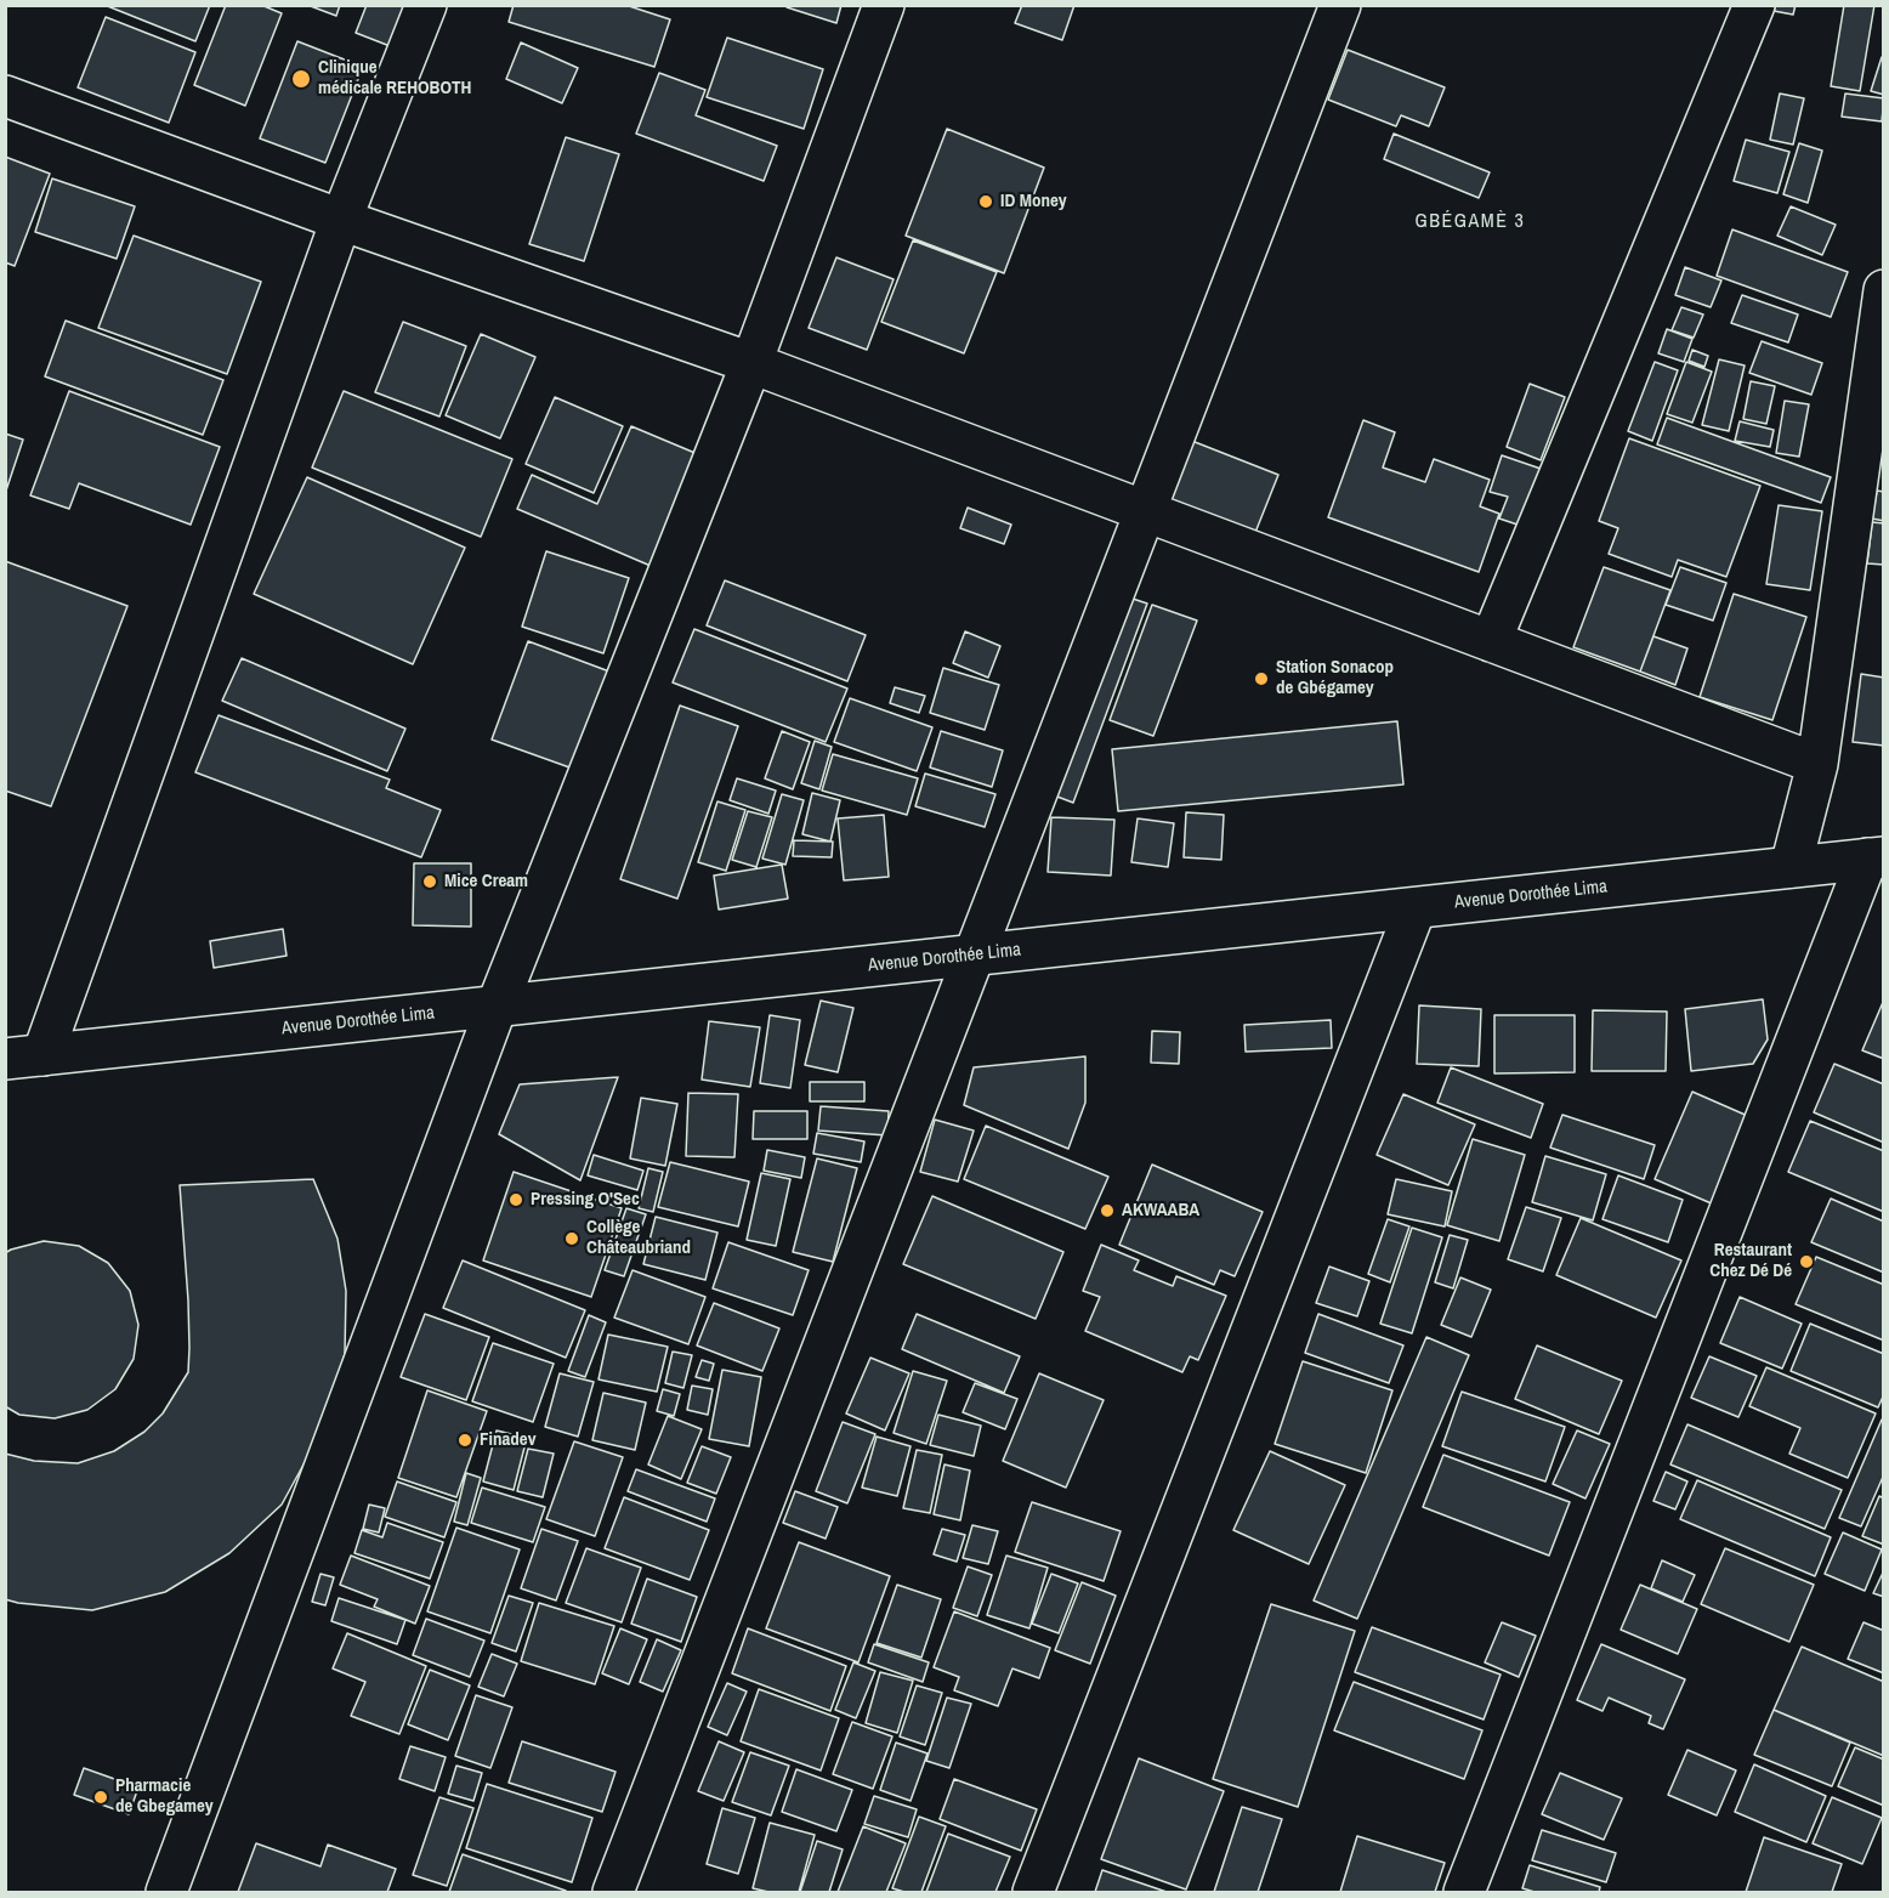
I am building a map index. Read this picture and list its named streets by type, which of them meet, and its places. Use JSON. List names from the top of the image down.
{
  "streets": {
    "street": ["Avenue Dorothée Lima"]
  },
  "districts": ["GBÉGAMÈ 3"],
  "places": [
    "Clinique médicale REHOBOTH",
    "ID Money",
    "Station Sonacop de Gbégamey",
    "Mice Cream",
    "Pressing O'Sec",
    "AKWAABA",
    "Collège Châteaubriand",
    "Restaurant Chez Dé Dé",
    "Finadev",
    "Pharmacie de Gbegamey"
  ]
}
